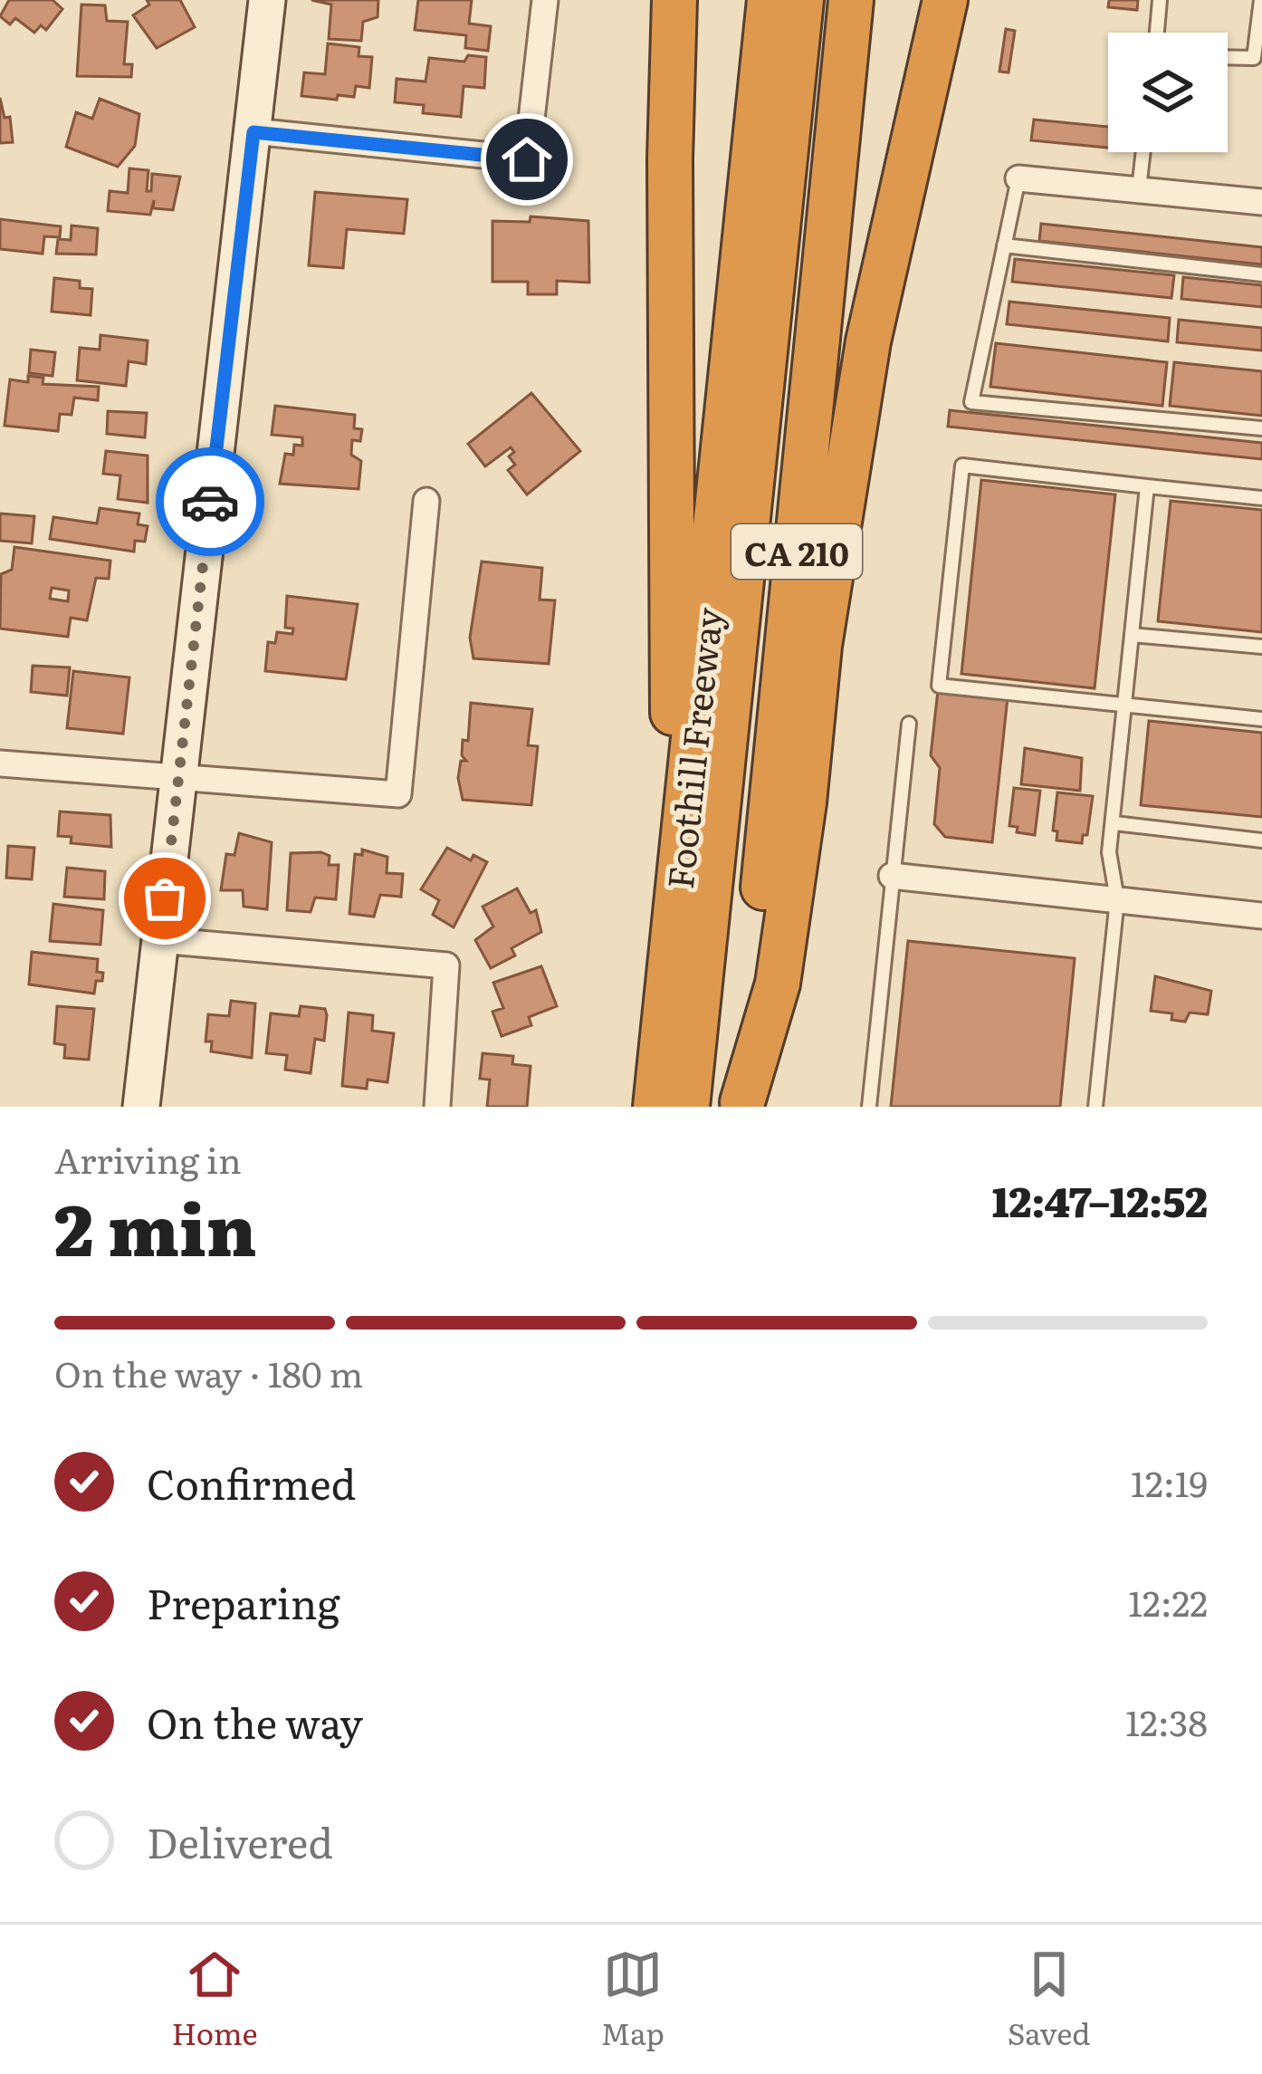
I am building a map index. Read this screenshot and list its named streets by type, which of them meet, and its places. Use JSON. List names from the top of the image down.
{
  "streets": {
    "highway": ["CA 210", "Foothill Freeway"]
  },
  "page": {
    "heading": ["2 min", "Arriving in", "12:47–12:52"],
    "bar": "On the way · 180 m",
    "list": [
      ["Confirmed", "12:19"],
      ["Preparing", "12:22"],
      ["On the way", "12:38"],
      "Delivered"
    ],
    "tabs": ["Home", "Map", "Saved"]
  }
}
